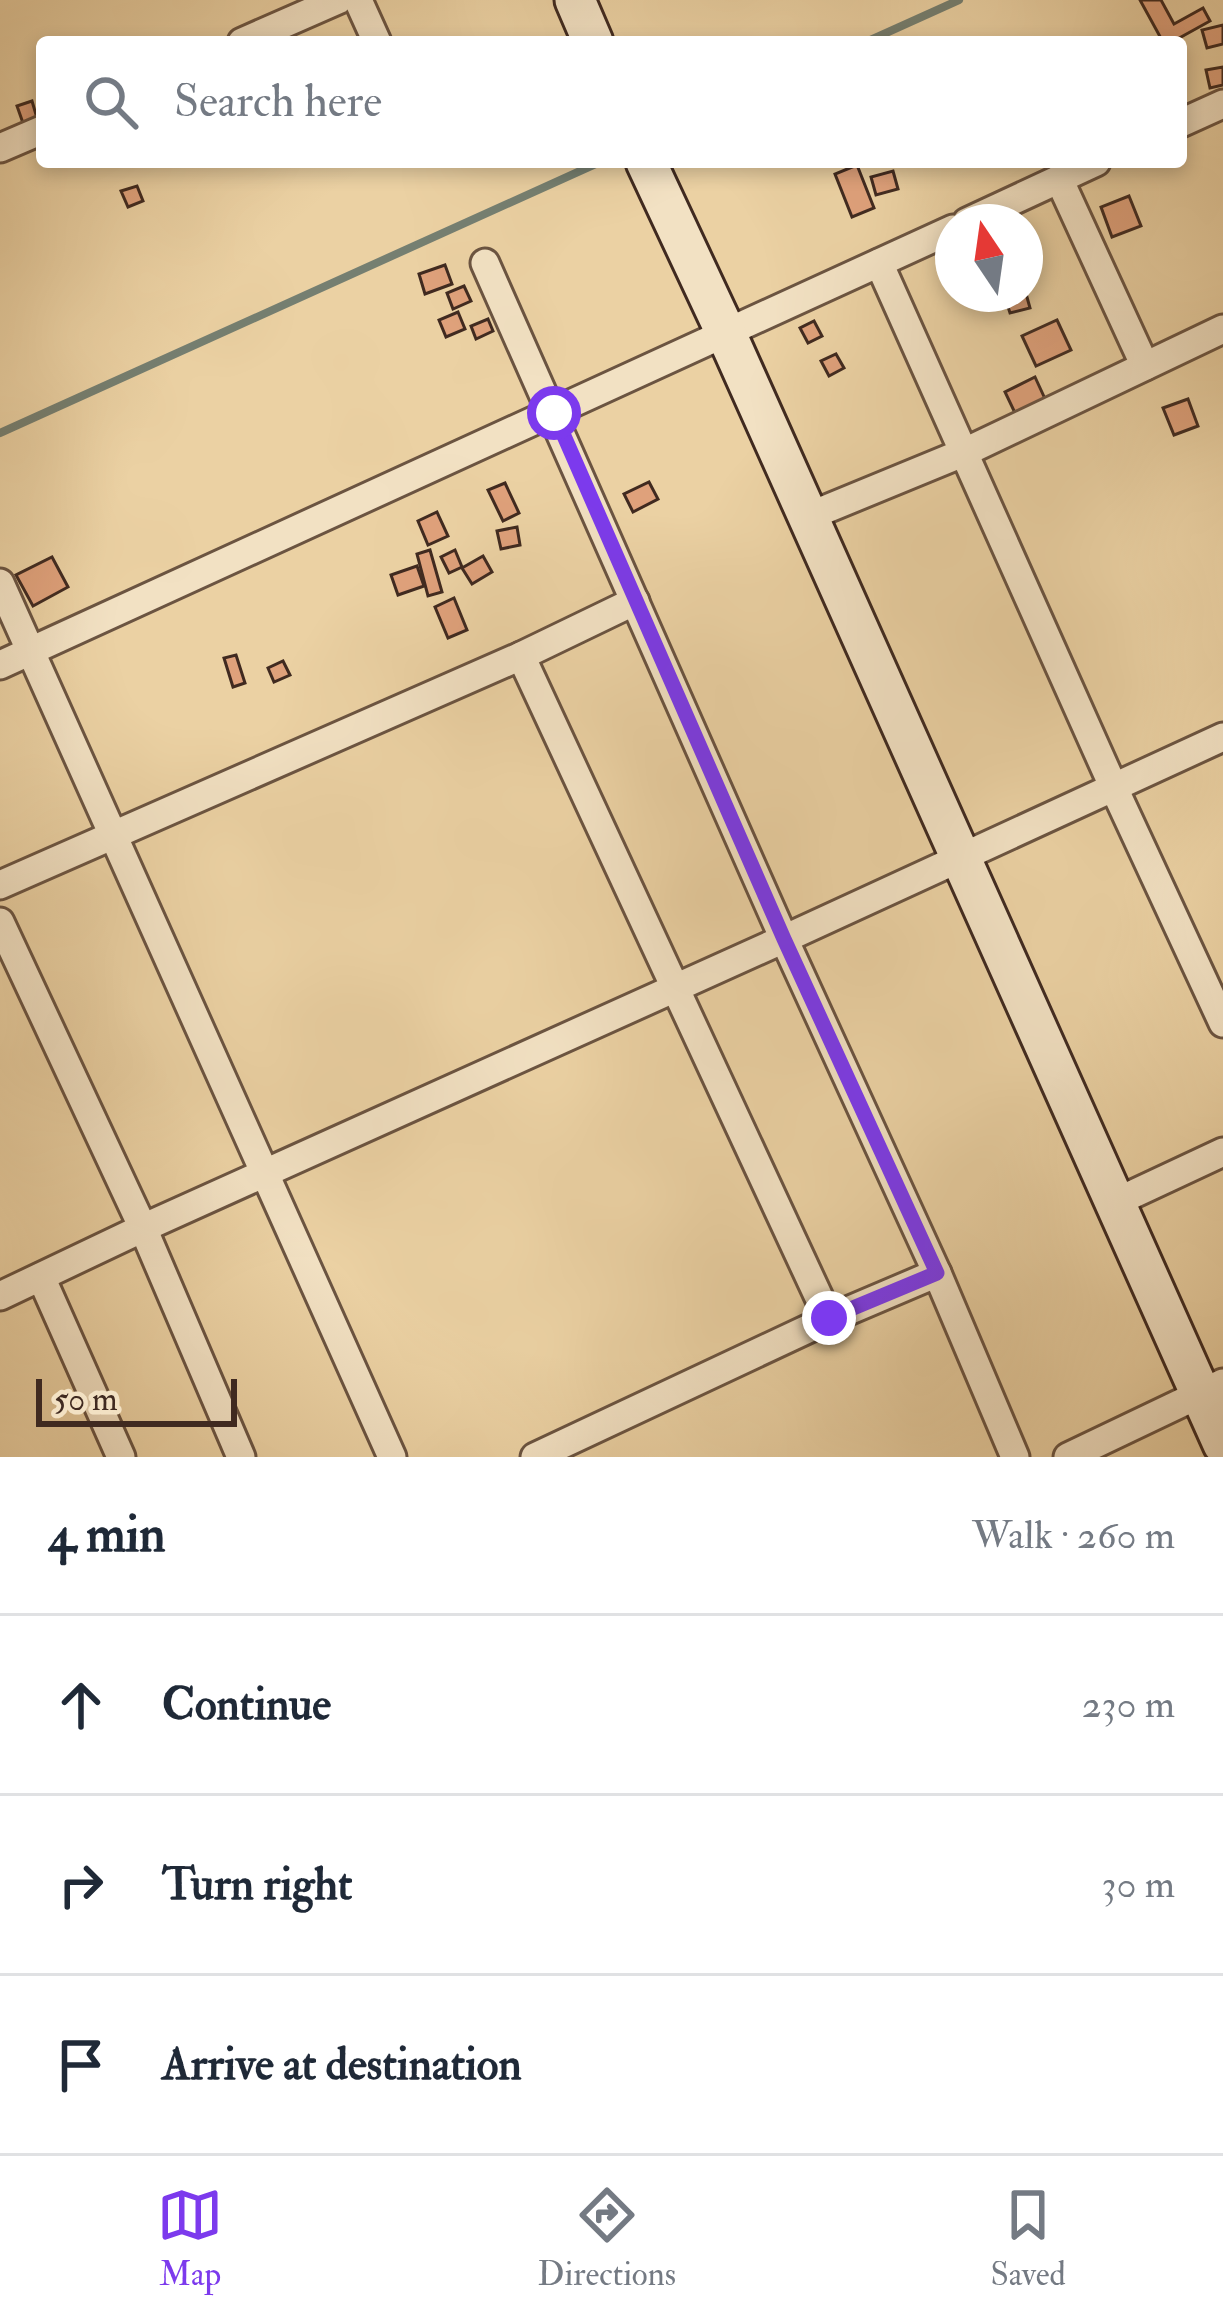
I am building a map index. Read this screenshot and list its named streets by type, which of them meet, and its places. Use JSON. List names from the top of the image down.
{
  "scale_bar": "50 m",
  "north": "top",
  "page": {
    "search": "Search here",
    "scale": "50 m",
    "heading": ["4 min", "Walk · 260 m"],
    "list": [
      ["Continue", "230 m"],
      ["Turn right", "30 m"],
      "Arrive at destination"
    ],
    "nav": ["Map", "Directions", "Saved"]
  }
}
